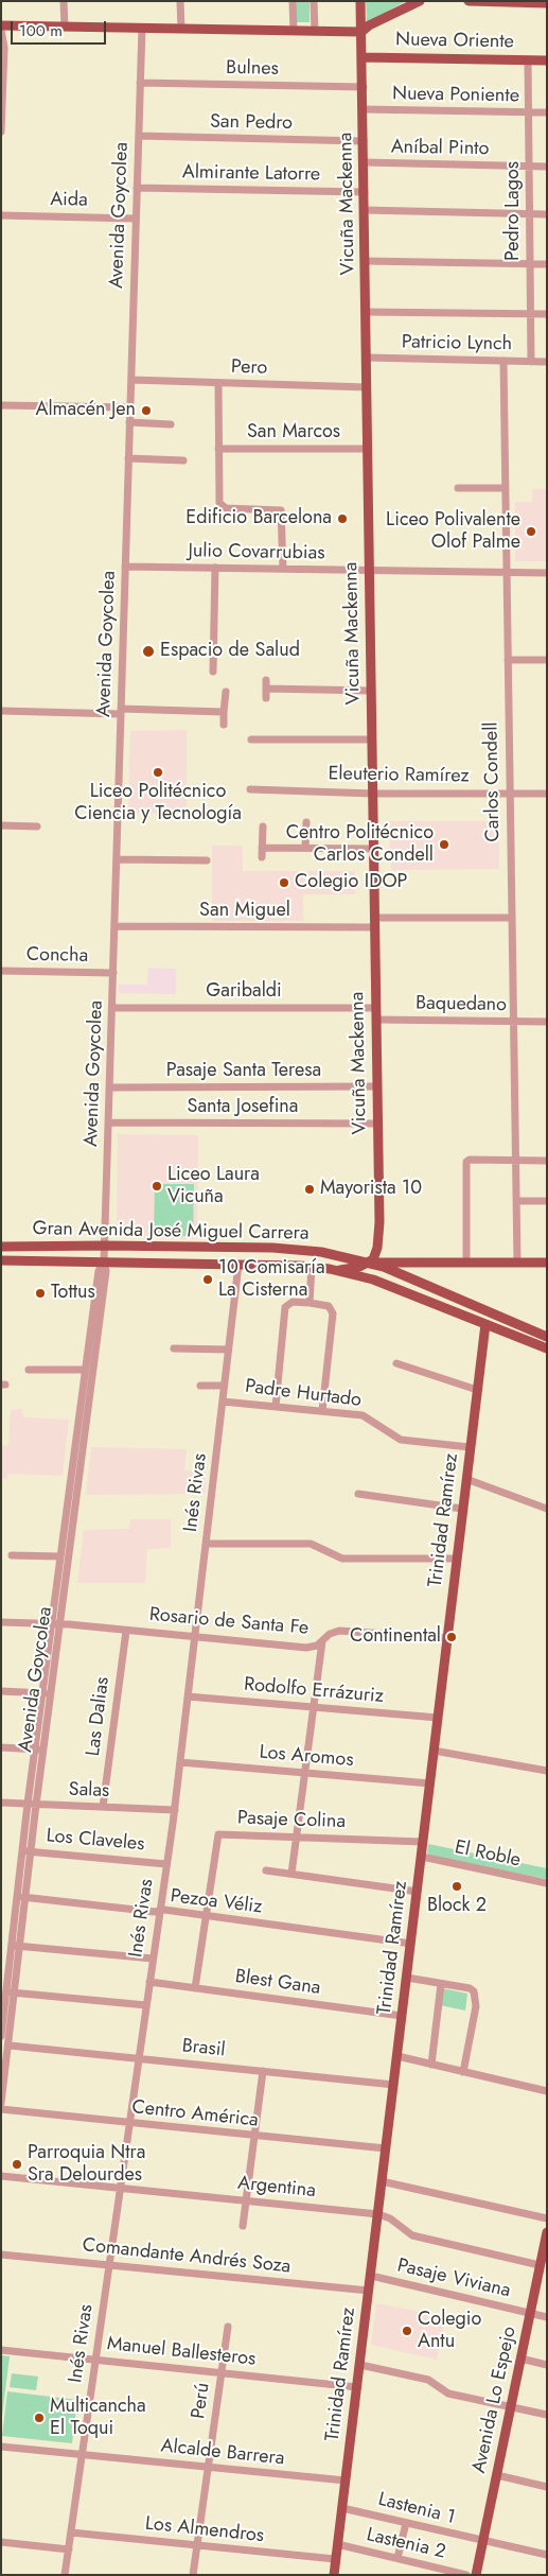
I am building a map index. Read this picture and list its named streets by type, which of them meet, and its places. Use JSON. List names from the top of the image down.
{
  "streets": {
    "main road": [
      "Nueva Oriente",
      "Vicuña Mackenna",
      "Gran Avenida José Miguel Carrera",
      "Trinidad Ramírez",
      "Avenida Lo Espejo"
    ],
    "street": [
      "Bulnes",
      "Nueva Poniente",
      "San Pedro",
      "Aníbal Pinto",
      "Almirante Latorre",
      "Aida",
      "Pedro Lagos",
      "Avenida Goycolea",
      "Patricio Lynch",
      "Pero",
      "San Marcos",
      "Julio Covarrubias",
      "Eleuterio Ramírez",
      "Carlos Condell",
      "San Miguel",
      "Concha",
      "Garibaldi",
      "Baquedano",
      "Pasaje Santa Teresa",
      "Santa Josefina",
      "Padre Hurtado",
      "Inés Rivas",
      "Rosario de Santa Fe",
      "Rodolfo Errázuriz",
      "Las Dalias",
      "Los Aromos",
      "Salas",
      "Pasaje Colina",
      "Los Claveles",
      "El Roble",
      "Pezoa Véliz",
      "Blest Gana",
      "Brasil",
      "Centro América",
      "Argentina",
      "Comandante Andrés Soza",
      "Pasaje Viviana",
      "Manuel Ballesteros",
      "Perú",
      "Alcalde Barrera",
      "Lastenia 1",
      "Los Almendros",
      "Lastenia 2"
    ]
  },
  "crossings": [
    ["Nueva Oriente", "Vicuña Mackenna"],
    ["Nueva Oriente", "Pedro Lagos"],
    ["Bulnes", "Vicuña Mackenna"],
    ["Bulnes", "Avenida Goycolea"],
    ["Nueva Poniente", "Vicuña Mackenna"],
    ["Nueva Poniente", "Pedro Lagos"],
    ["San Pedro", "Vicuña Mackenna"],
    ["San Pedro", "Avenida Goycolea"],
    ["Aníbal Pinto", "Vicuña Mackenna"],
    ["Aníbal Pinto", "Pedro Lagos"],
    ["Almirante Latorre", "Vicuña Mackenna"],
    ["Almirante Latorre", "Avenida Goycolea"],
    ["Aida", "Avenida Goycolea"],
    ["Vicuña Mackenna", "Patricio Lynch"],
    ["Vicuña Mackenna", "Pero"],
    ["Vicuña Mackenna", "San Marcos"],
    ["Vicuña Mackenna", "Julio Covarrubias"],
    ["Vicuña Mackenna", "Eleuterio Ramírez"],
    ["Vicuña Mackenna", "San Miguel"],
    ["Vicuña Mackenna", "Garibaldi"],
    ["Vicuña Mackenna", "Baquedano"],
    ["Vicuña Mackenna", "Pasaje Santa Teresa"],
    ["Vicuña Mackenna", "Santa Josefina"],
    ["Vicuña Mackenna", "Gran Avenida José Miguel Carrera"],
    ["Pedro Lagos", "Patricio Lynch"],
    ["Avenida Goycolea", "Pero"],
    ["Avenida Goycolea", "Julio Covarrubias"],
    ["Avenida Goycolea", "San Miguel"],
    ["Avenida Goycolea", "Concha"],
    ["Avenida Goycolea", "Garibaldi"],
    ["Avenida Goycolea", "Pasaje Santa Teresa"],
    ["Avenida Goycolea", "Santa Josefina"],
    ["Avenida Goycolea", "Gran Avenida José Miguel Carrera"],
    ["Avenida Goycolea", "Rosario de Santa Fe"],
    ["Avenida Goycolea", "Salas"],
    ["Avenida Goycolea", "Los Claveles"],
    ["Avenida Goycolea", "Pezoa Véliz"],
    ["Avenida Goycolea", "Brasil"],
    ["Patricio Lynch", "Carlos Condell"],
    ["Julio Covarrubias", "Carlos Condell"],
    ["Eleuterio Ramírez", "Carlos Condell"],
    ["Carlos Condell", "Baquedano"],
    ["Gran Avenida José Miguel Carrera", "Inés Rivas"],
    ["Gran Avenida José Miguel Carrera", "Trinidad Ramírez"],
    ["Padre Hurtado", "Inés Rivas"],
    ["Padre Hurtado", "Trinidad Ramírez"],
    ["Inés Rivas", "Rosario de Santa Fe"],
    ["Inés Rivas", "Rodolfo Errázuriz"],
    ["Inés Rivas", "Los Aromos"],
    ["Inés Rivas", "Salas"],
    ["Inés Rivas", "Los Claveles"],
    ["Inés Rivas", "Pezoa Véliz"],
    ["Inés Rivas", "Blest Gana"],
    ["Inés Rivas", "Brasil"],
    ["Inés Rivas", "Centro América"],
    ["Inés Rivas", "Argentina"],
    ["Inés Rivas", "Comandante Andrés Soza"],
    ["Inés Rivas", "Manuel Ballesteros"],
    ["Inés Rivas", "Alcalde Barrera"],
    ["Inés Rivas", "Los Almendros"],
    ["Trinidad Ramírez", "Rosario de Santa Fe"],
    ["Trinidad Ramírez", "Rodolfo Errázuriz"],
    ["Trinidad Ramírez", "Los Aromos"],
    ["Trinidad Ramírez", "Pasaje Colina"],
    ["Trinidad Ramírez", "El Roble"],
    ["Trinidad Ramírez", "Pezoa Véliz"],
    ["Trinidad Ramírez", "Blest Gana"],
    ["Trinidad Ramírez", "Brasil"],
    ["Trinidad Ramírez", "Centro América"],
    ["Trinidad Ramírez", "Argentina"],
    ["Trinidad Ramírez", "Comandante Andrés Soza"],
    ["Trinidad Ramírez", "Pasaje Viviana"],
    ["Trinidad Ramírez", "Manuel Ballesteros"],
    ["Trinidad Ramírez", "Alcalde Barrera"],
    ["Trinidad Ramírez", "Lastenia 1"],
    ["Trinidad Ramírez", "Los Almendros"],
    ["Trinidad Ramírez", "Lastenia 2"],
    ["Rosario de Santa Fe", "Las Dalias"],
    ["Las Dalias", "Salas"],
    ["Pasaje Colina", "Pezoa Véliz"],
    ["Pasaje Colina", "Blest Gana"],
    ["Argentina", "Avenida Lo Espejo"],
    ["Pasaje Viviana", "Avenida Lo Espejo"],
    ["Manuel Ballesteros", "Perú"],
    ["Avenida Lo Espejo", "Lastenia 1"],
    ["Perú", "Alcalde Barrera"],
    ["Perú", "Los Almendros"]
  ],
  "places": [
    "Almacén Jen",
    "Edificio Barcelona",
    "Liceo Polivalente Olof Palme",
    "Espacio de Salud",
    "Liceo Politécnico Ciencia y Tecnología",
    "Centro Politécnico Carlos Condell",
    "Colegio IDOP",
    "Liceo Laura Vicuña",
    "Mayorista 10",
    "10 Comisaría La Cisterna",
    "Tottus",
    "Continental",
    "Block 2",
    "Parroquia Ntra Sra Delourdes",
    "Colegio Antu",
    "Multicancha El Toqui"
  ],
  "scale_bar": "100 m"
}
